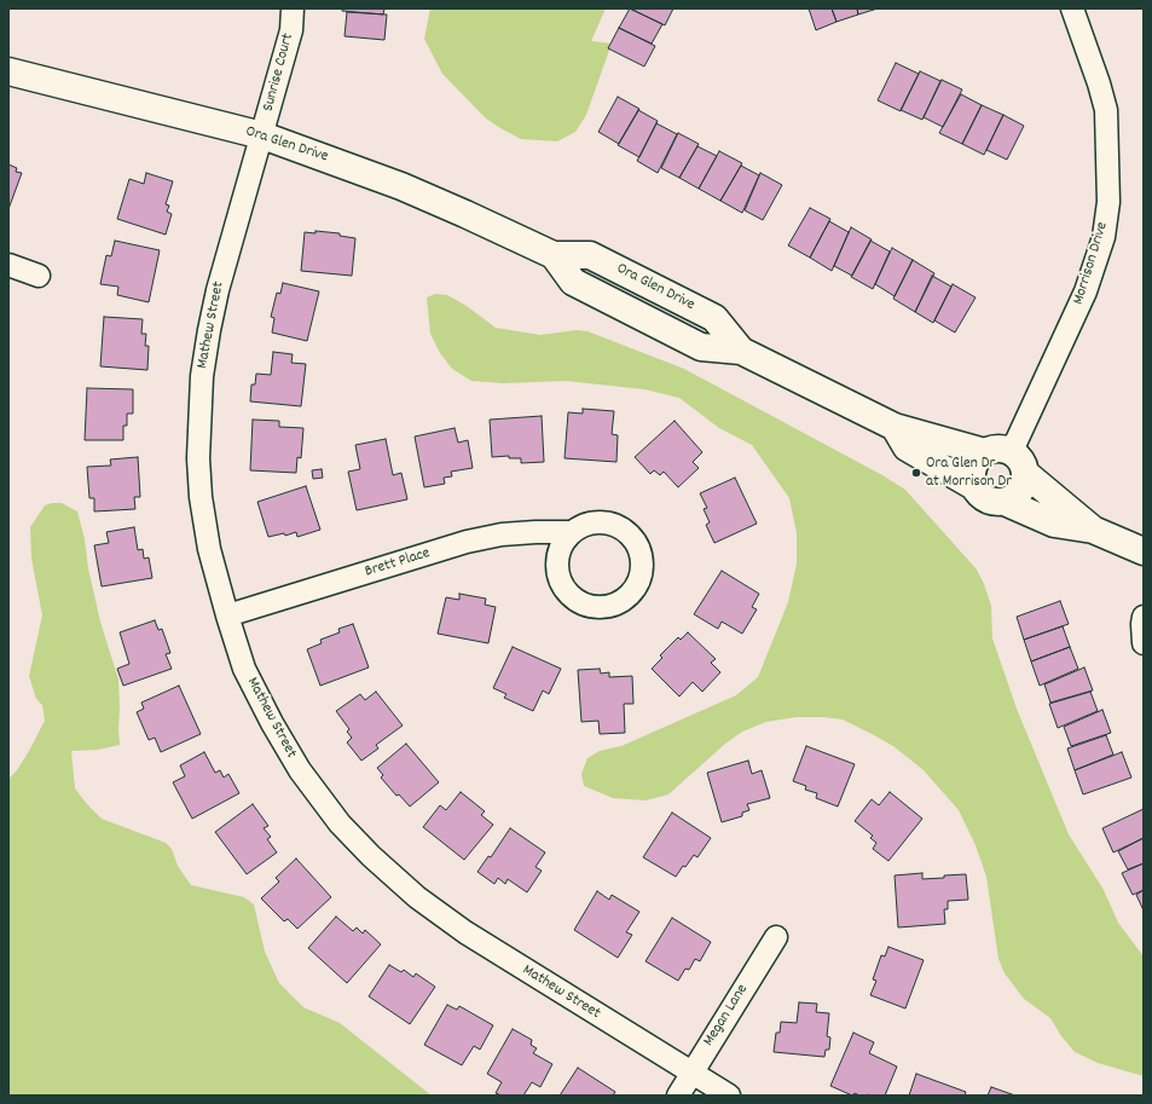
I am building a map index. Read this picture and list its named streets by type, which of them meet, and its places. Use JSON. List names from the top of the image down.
{
  "streets": {
    "street": [
      "Sunrise Court",
      "Ora Glen Drive",
      "Morrison Drive",
      "Mathew Street",
      "Brett Place",
      "Megan Lane"
    ]
  },
  "crossings": [
    ["Sunrise Court", "Ora Glen Drive"],
    ["Sunrise Court", "Mathew Street"],
    ["Ora Glen Drive", "Morrison Drive"],
    ["Ora Glen Drive", "Mathew Street"],
    ["Mathew Street", "Brett Place"],
    ["Mathew Street", "Megan Lane"]
  ],
  "places": ["Ora Glen Dr at Morrison Dr"]
}
